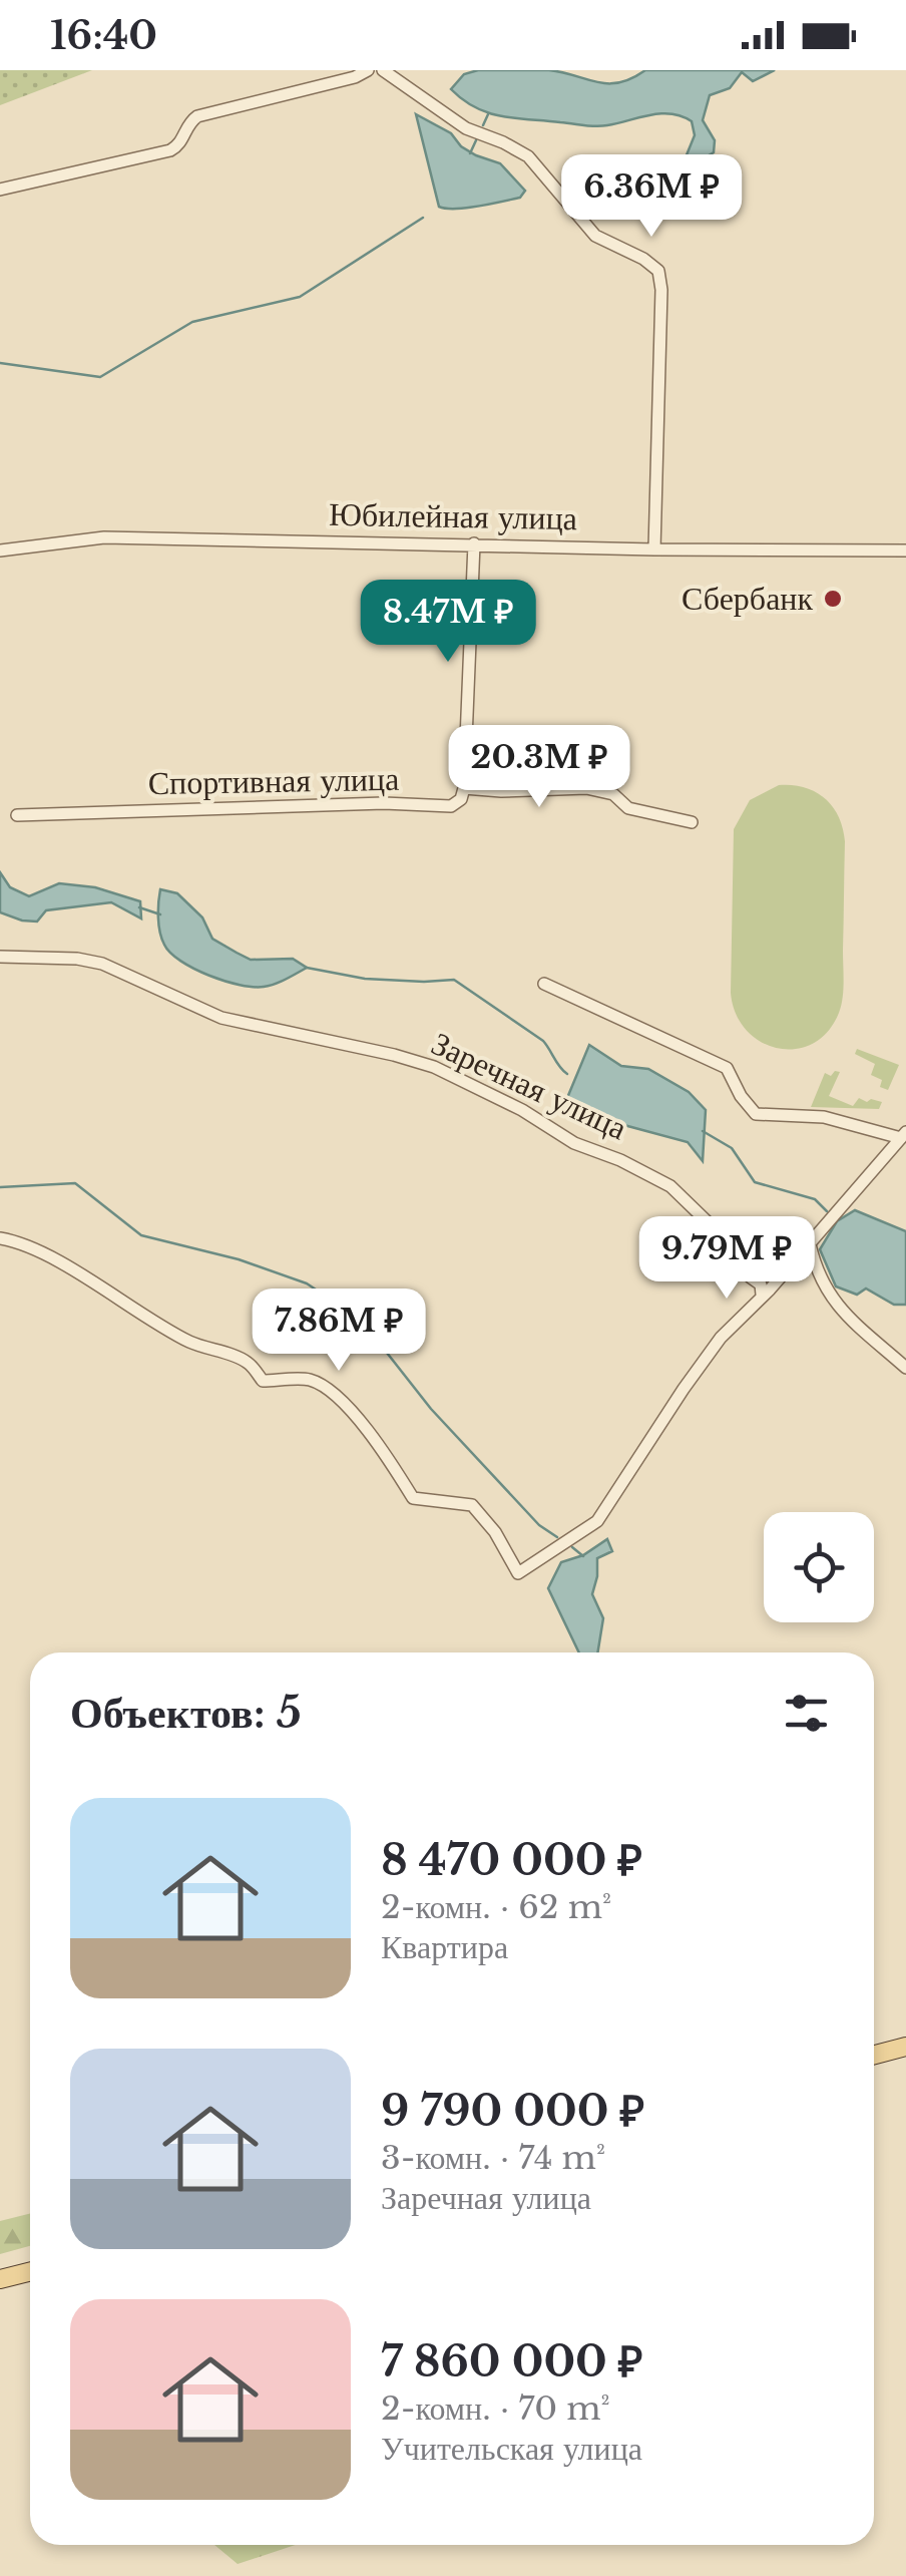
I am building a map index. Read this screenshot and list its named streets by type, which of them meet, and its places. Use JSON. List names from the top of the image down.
{
  "streets": {
    "street": ["Юбилейная улица", "Спортивная улица", "Заречная улица"]
  },
  "places": ["Сбербанк"],
  "page": {
    "status": "16:40",
    "price": [
      "6.36M ₽",
      "8.47M ₽",
      "20.3M ₽",
      "9.79M ₽",
      "7.86M ₽"
    ],
    "heading": "Объектов: 5",
    "list": [
      {
        "name": "8 470 000 ₽",
        "note": "2-комн. · 62 m² · Квартира"
      },
      {
        "name": "9 790 000 ₽",
        "note": "3-комн. · 74 m² · Заречная улица"
      },
      {
        "name": "7 860 000 ₽",
        "note": "2-комн. · 70 m² · Учительская улица"
      }
    ]
  }
}
